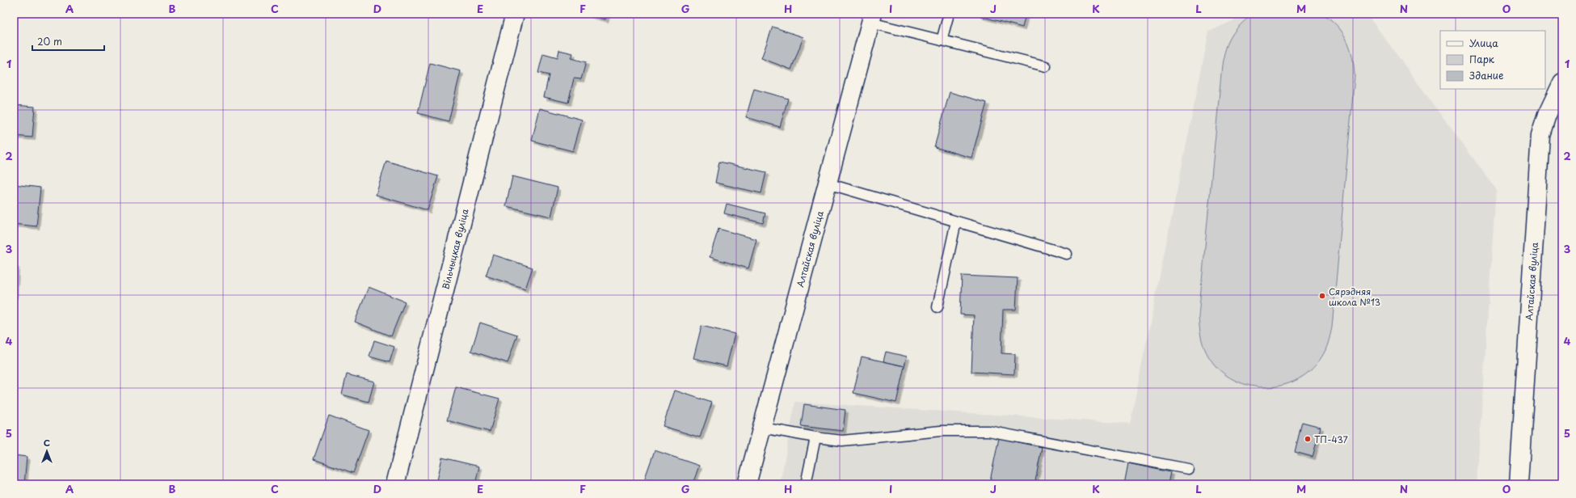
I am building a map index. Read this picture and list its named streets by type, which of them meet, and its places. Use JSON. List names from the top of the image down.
{
  "streets": {
    "street": ["Вільчыцкая вуліца", "Алтайская вуліца"]
  },
  "places": ["Сярэдняя школа №13", "ТП-437"],
  "legend": ["Улица", "Парк", "Здание"],
  "scale_bar": "20 m",
  "north": "top",
  "grid": {
    "columns": [
      "A",
      "B",
      "C",
      "D",
      "E",
      "F",
      "G",
      "H",
      "I",
      "J",
      "K",
      "L",
      "M",
      "N",
      "O"
    ],
    "rows": [
      "1",
      "2",
      "3",
      "4",
      "5"
    ]
  }
}
